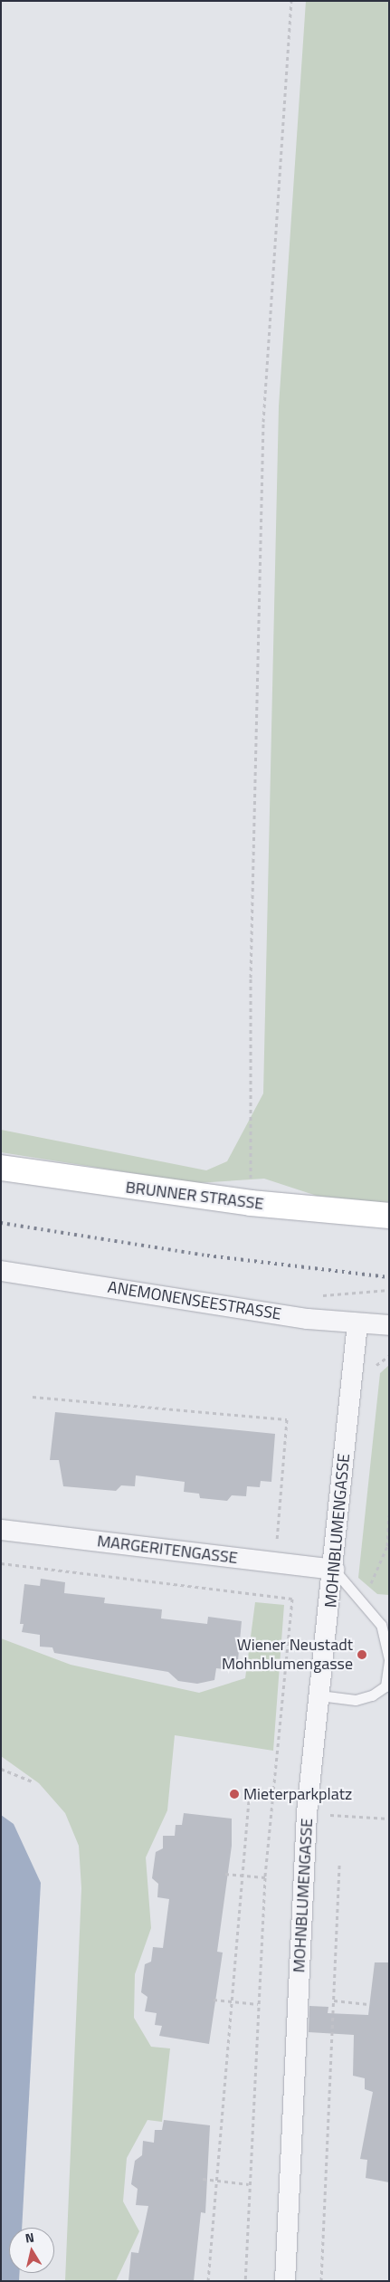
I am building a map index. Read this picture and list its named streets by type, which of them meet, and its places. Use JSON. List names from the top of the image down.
{
  "streets": {
    "main road": ["BRUNNER STRASSE"],
    "street": ["ANEMONENSEESTRASSE", "MOHNBLUMENGASSE", "MARGERITENGASSE"]
  },
  "crossings": [
    ["ANEMONENSEESTRASSE", "MOHNBLUMENGASSE"],
    ["MOHNBLUMENGASSE", "MARGERITENGASSE"]
  ],
  "places": ["Wiener Neustadt Mohnblumengasse", "Mieterparkplatz"],
  "north": "top"
}
